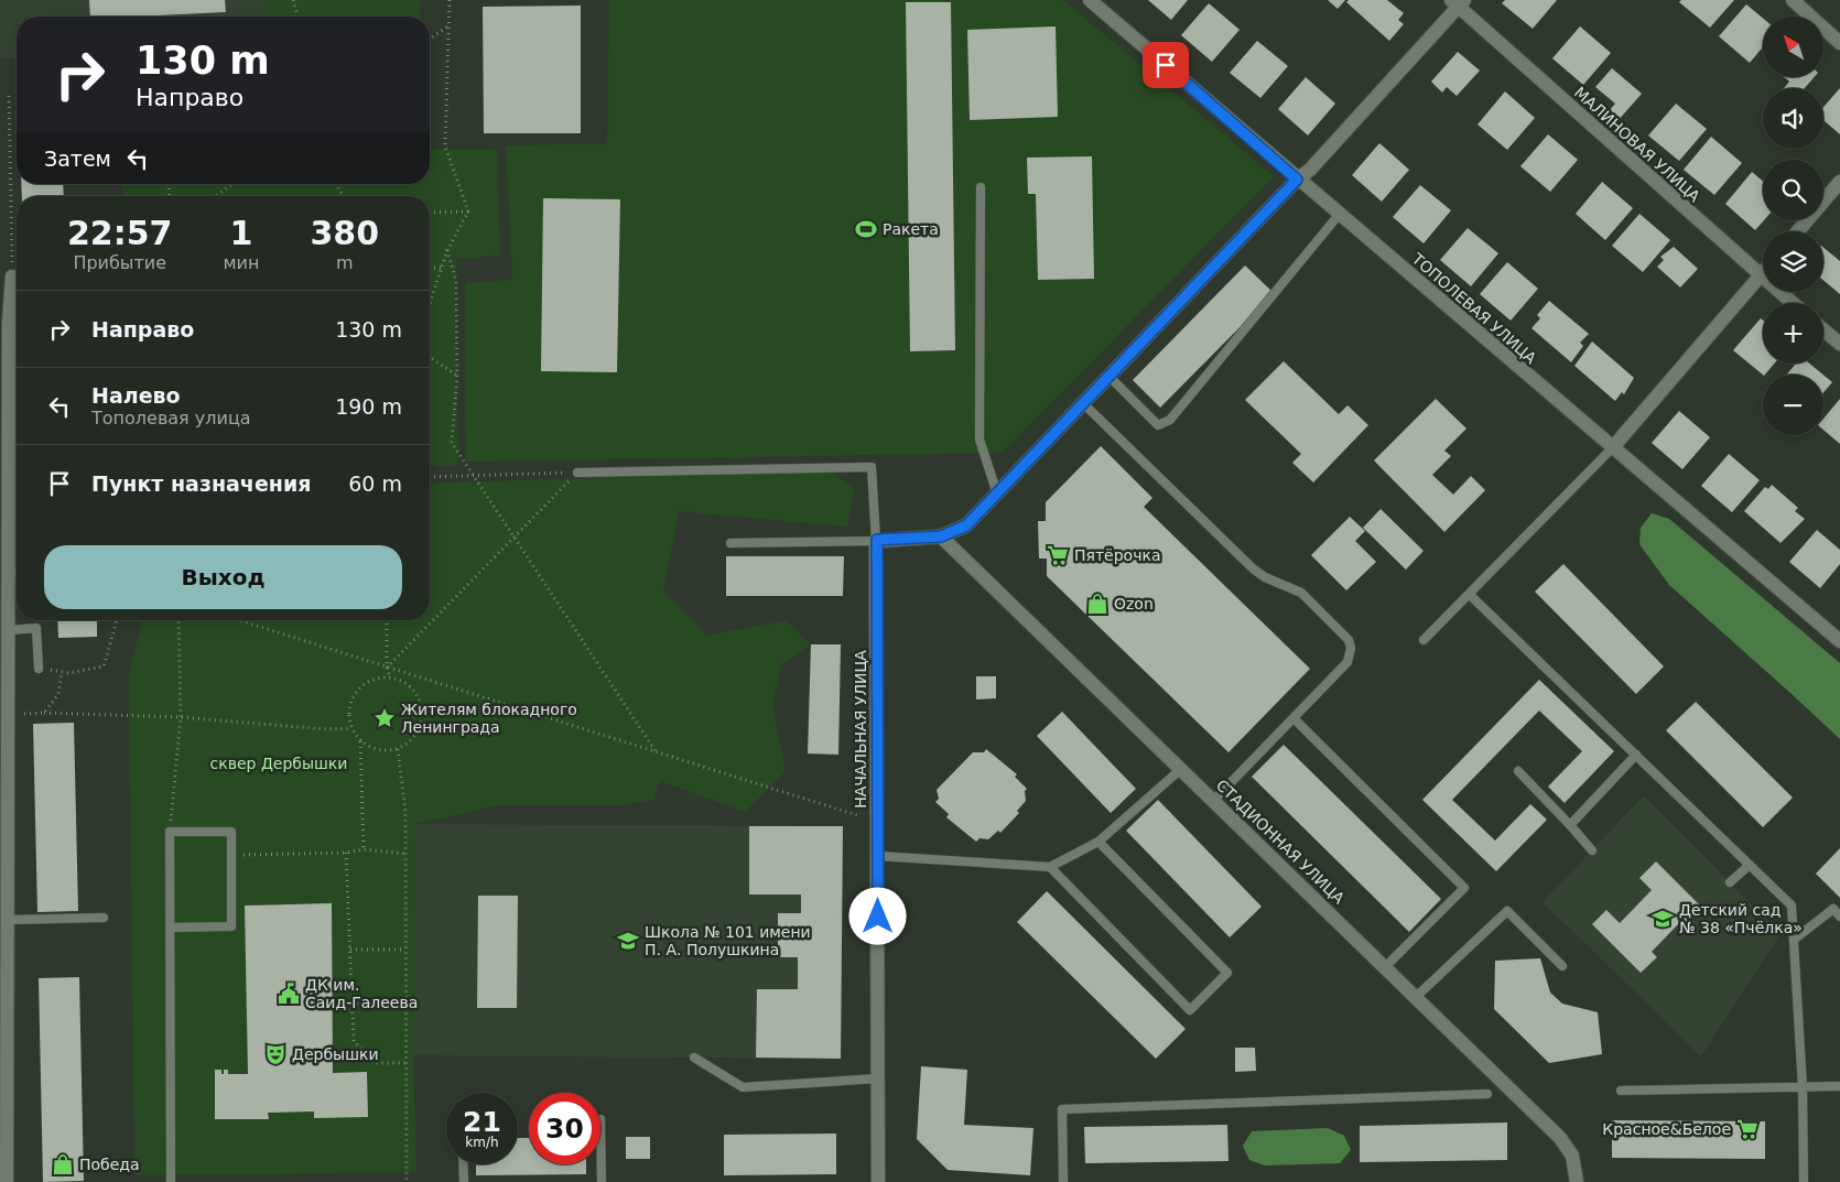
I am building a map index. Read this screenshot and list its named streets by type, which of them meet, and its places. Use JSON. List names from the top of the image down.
{
  "streets": {
    "street": [
      "МАЛИНОВАЯ УЛИЦА",
      "ТОПОЛЕВАЯ УЛИЦА",
      "НАЧАЛЬНАЯ УЛИЦА",
      "СТАДИОННАЯ УЛИЦА"
    ]
  },
  "parks": ["сквер Дербышки"],
  "places": {
    "sports": ["Ракета"],
    "supermarket": ["Пятёрочка", "Красное&Белое"],
    "shop": ["Ozon", "Победа"],
    "place": ["Жителям блокадного Ленинграда"],
    "school or university": ["Детский сад № 38 «Пчёлка»", "Школа № 101 имени П. А. Полушкина"],
    "public building": ["ДК им. Саид-Галеева"],
    "theatre": ["Дербышки"]
  },
  "north": "top left",
  "page": {
    "map_buttons": ["+", "−"],
    "turn": ["130 m", "Направо"],
    "then": "Затем",
    "eta": [
      "22:57",
      "Прибытие",
      "1",
      "мин",
      "380",
      "m"
    ],
    "list": [
      {
        "name": "Направо",
        "value": "130 m"
      },
      {
        "name": "Налево",
        "note": "Тополевая улица",
        "value": "190 m"
      },
      {
        "name": "Пункт назначения",
        "value": "60 m"
      }
    ],
    "buttons": "Выход",
    "speed": "21 km/h",
    "limit": "30"
  }
}
